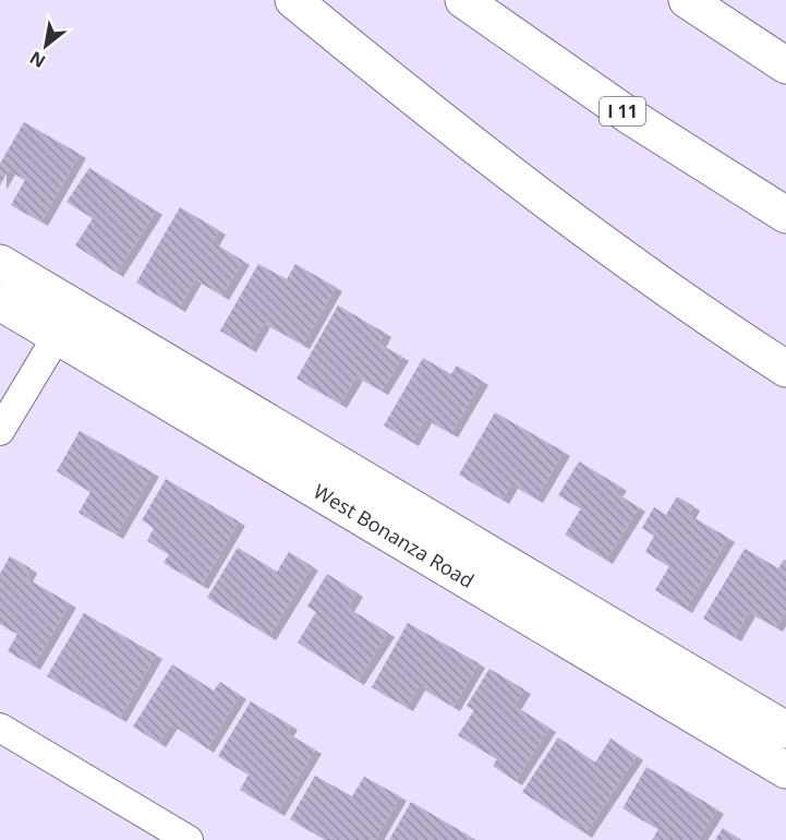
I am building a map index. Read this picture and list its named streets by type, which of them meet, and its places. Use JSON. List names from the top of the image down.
{
  "streets": {
    "main road": ["I 11", "West Bonanza Road"]
  },
  "north": "bottom left"
}
